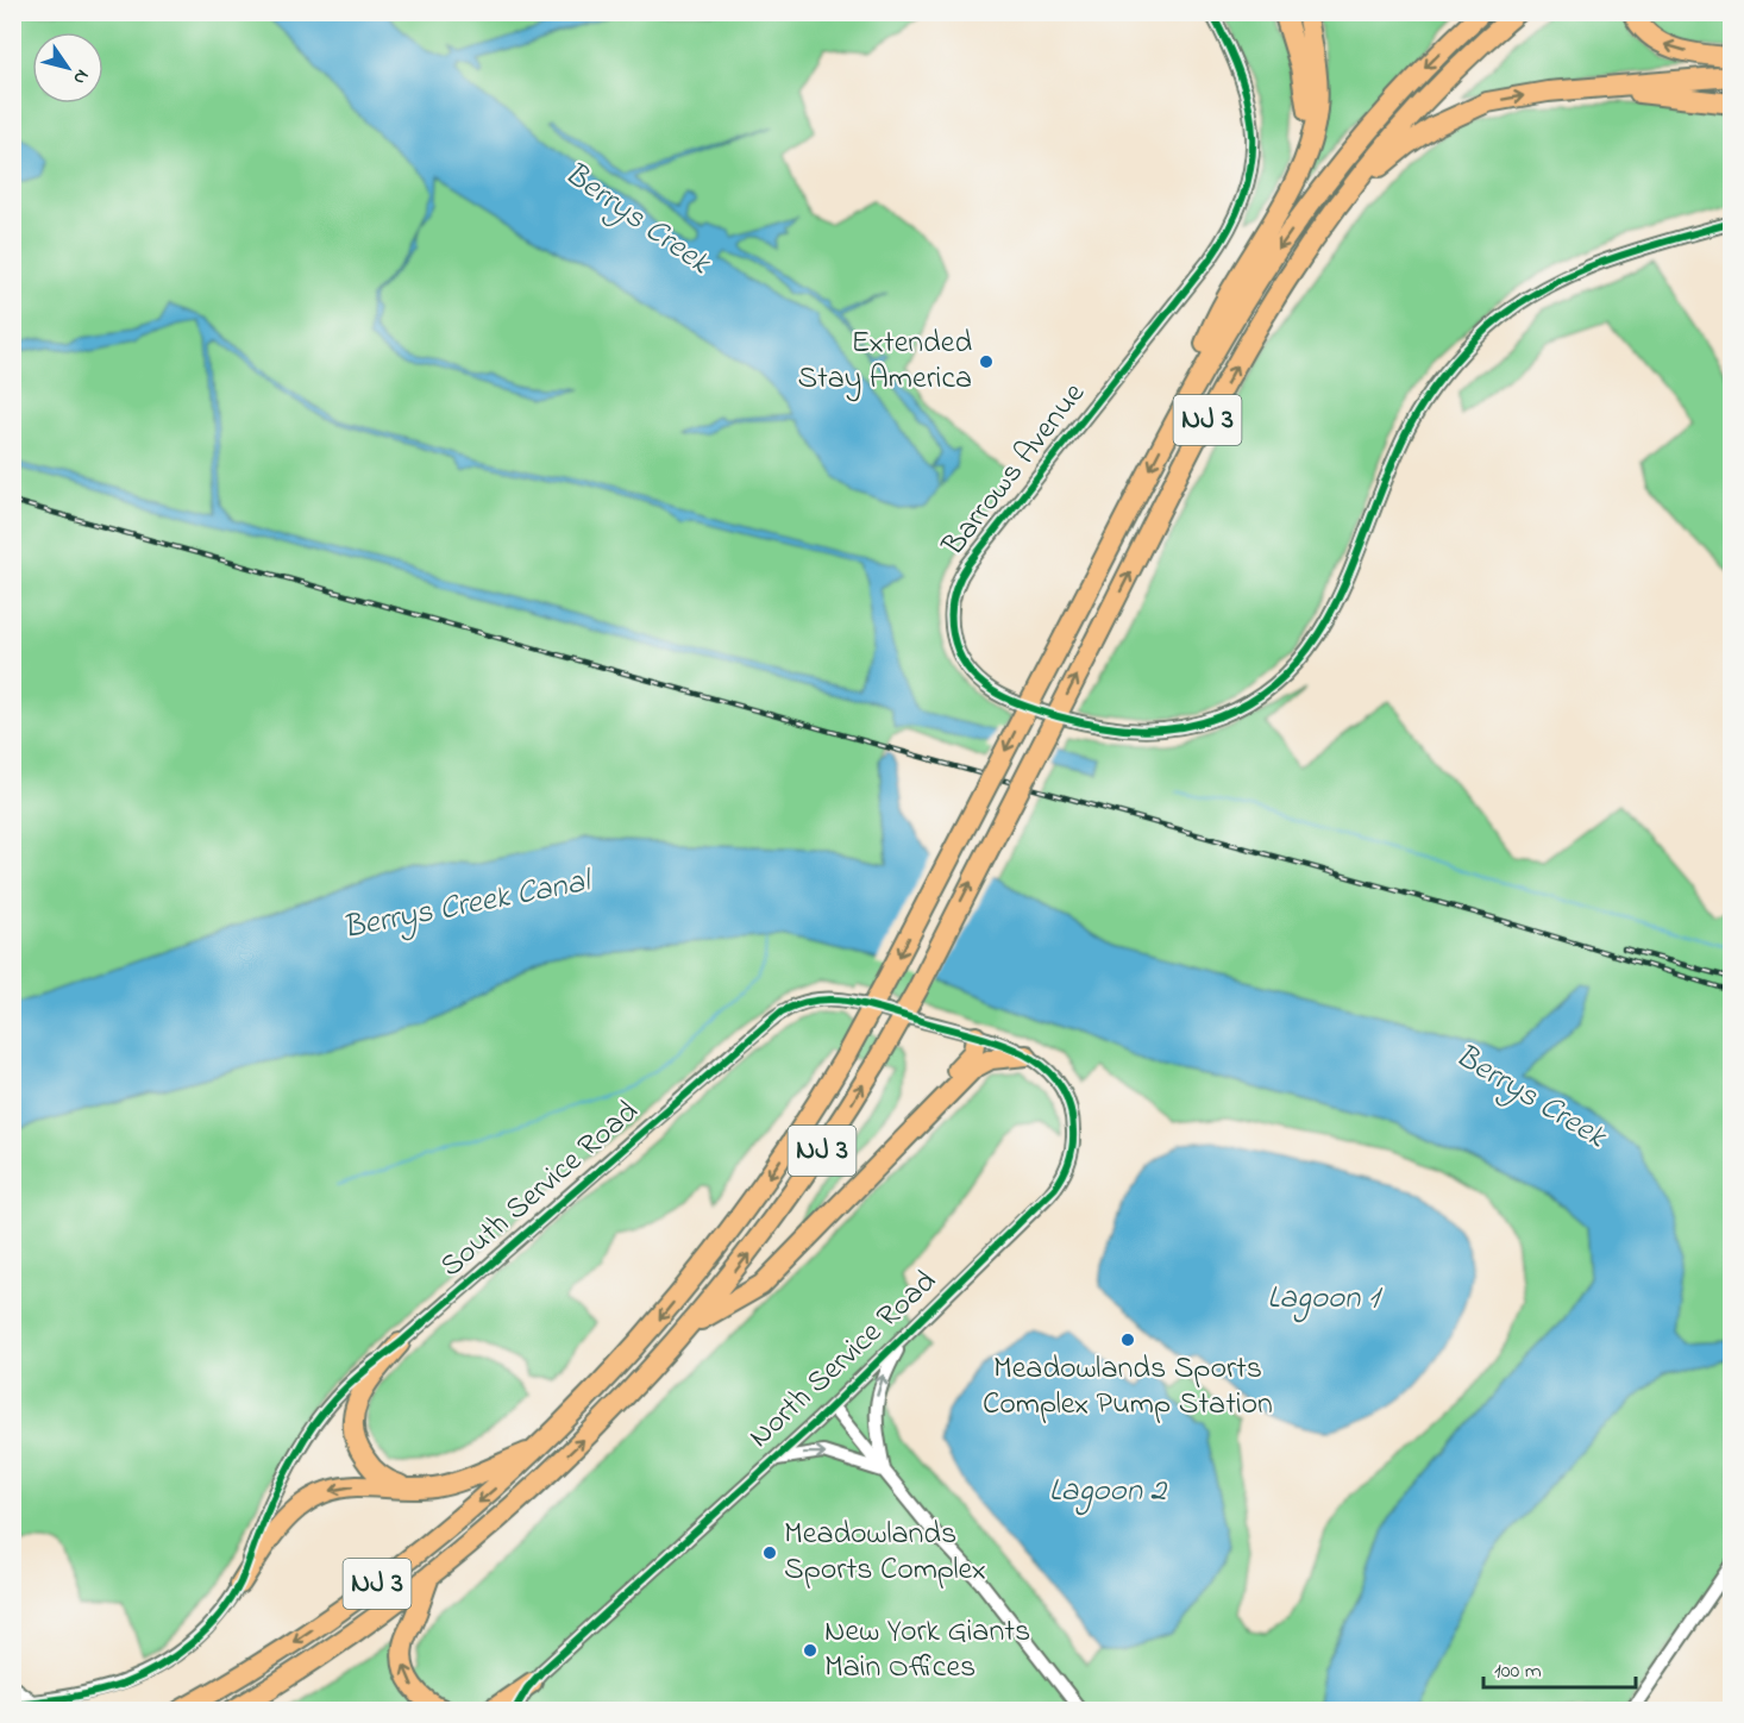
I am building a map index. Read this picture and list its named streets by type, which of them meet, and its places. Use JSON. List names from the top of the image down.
{
  "streets": {
    "highway": ["NJ 3"],
    "street": ["Barrows Avenue", "South Service Road", "North Service Road"]
  },
  "crossings": [
    ["South Service Road", "North Service Road"]
  ],
  "water": [
    "Berrys Creek",
    "Berrys Creek Canal",
    "Lagoon 1",
    "Lagoon 2"
  ],
  "places": [
    "Extended Stay America",
    "Meadowlands Sports Complex Pump Station",
    "Meadowlands Sports Complex",
    "New York Giants Main Offices"
  ],
  "scale_bar": "100 m",
  "north": "bottom right"
}
